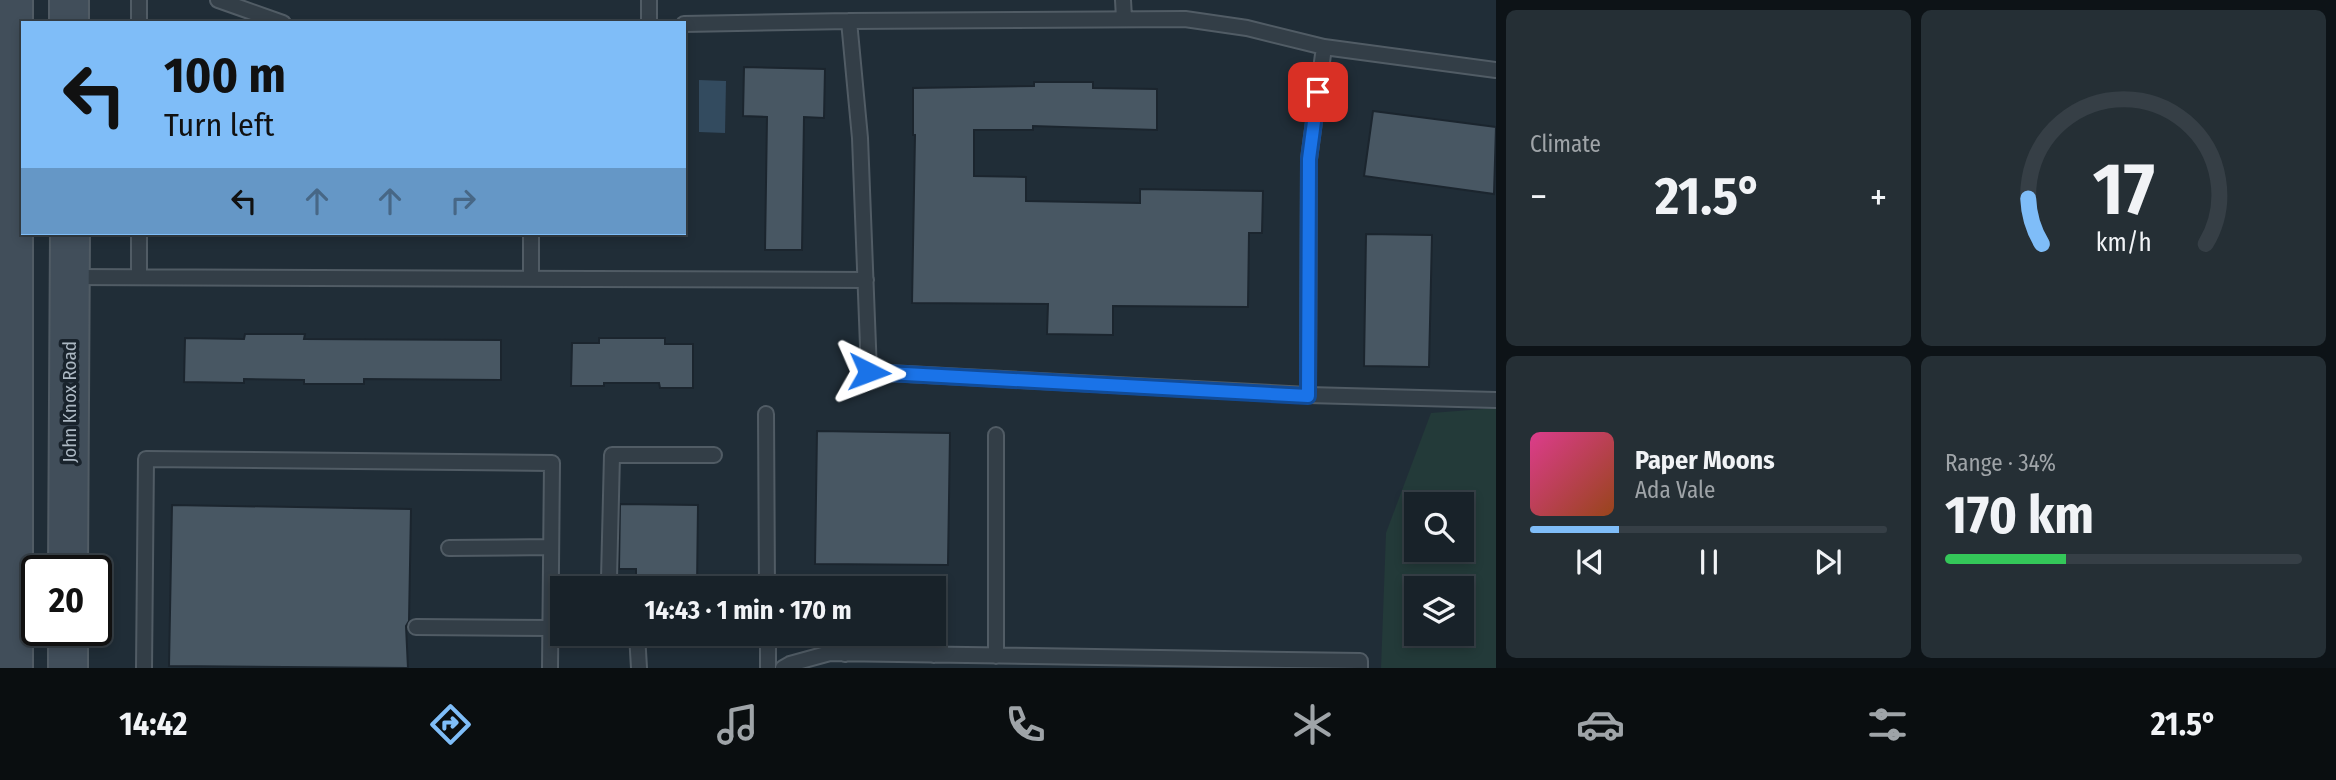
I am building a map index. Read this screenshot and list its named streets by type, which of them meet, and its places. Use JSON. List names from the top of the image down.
{
  "streets": {
    "main road": ["John Knox Road"]
  },
  "page": {
    "tile": [
      "Climate",
      ["Range · 34%", "170 km"]
    ],
    "turn": ["100 m", "Turn left"],
    "heat": ["−", "21.5°", "+"],
    "song": ["Paper Moons", "Ada Vale"],
    "limit": "20",
    "trip": "14:43 · 1 min · 170 m",
    "tabs": ["14:42", "21.5°"],
    "gauge": ["17", "km/h"]
  }
}
